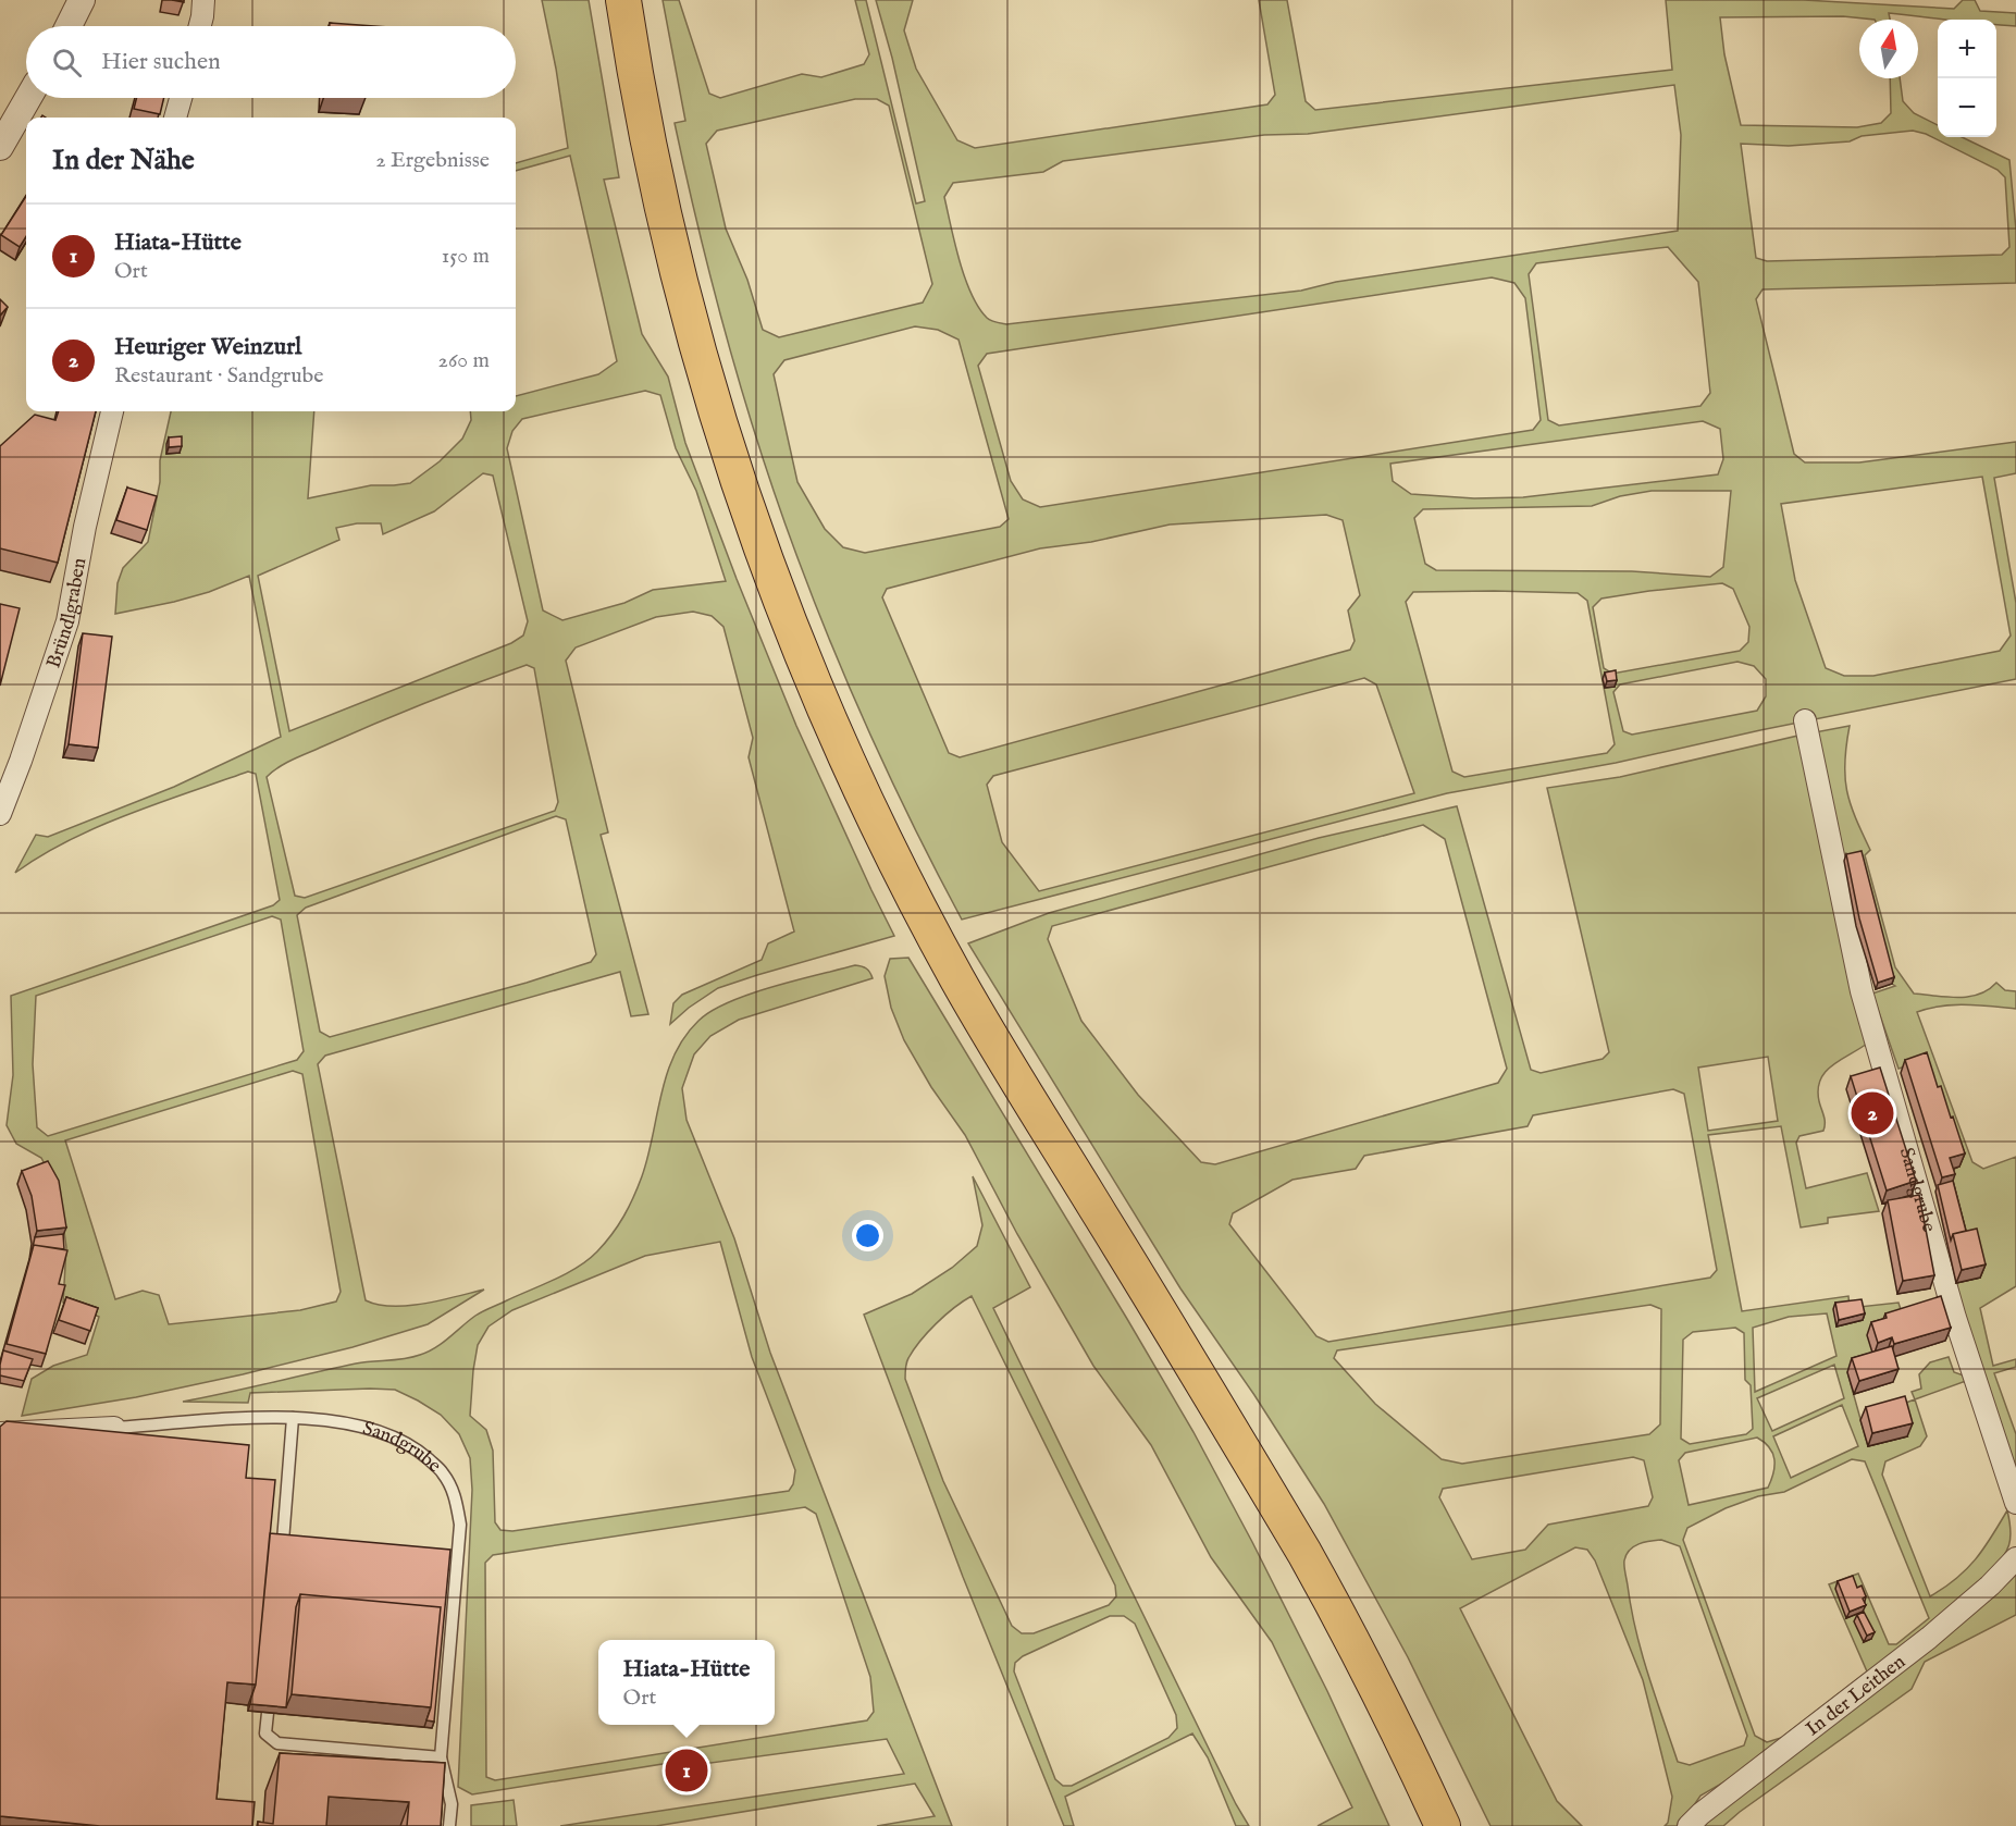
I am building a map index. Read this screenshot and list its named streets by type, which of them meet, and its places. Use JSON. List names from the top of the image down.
{
  "streets": {
    "street": ["Bründlgraben", "Sandgrube", "In der Leithen"]
  },
  "north": "top",
  "page": {
    "map_buttons": ["+", "−"],
    "search": "Hier suchen",
    "heading": ["In der Nähe", "2 Ergebnisse"],
    "list": [
      {
        "mark": "1",
        "name": "Hiata-Hütte",
        "note": "Ort",
        "value": "150 m"
      },
      {
        "mark": "2",
        "name": "Heuriger Weinzurl",
        "note": "Restaurant · Sandgrube",
        "value": "260 m"
      }
    ],
    "pins": ["2", "1"],
    "popup": ["Hiata-Hütte", "Ort"]
  }
}
